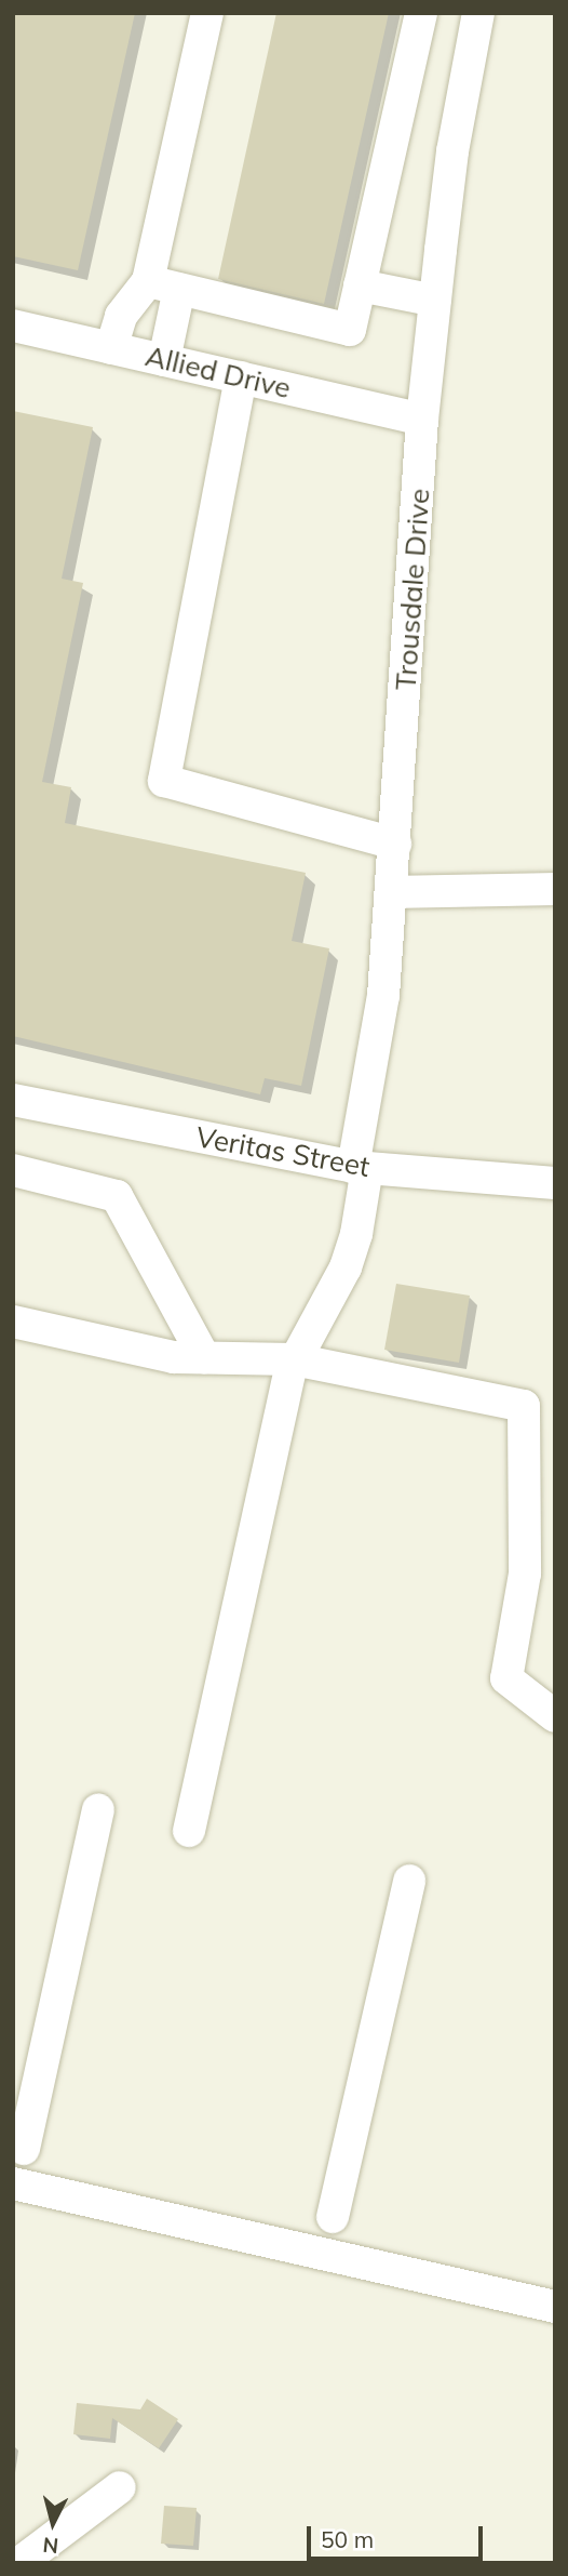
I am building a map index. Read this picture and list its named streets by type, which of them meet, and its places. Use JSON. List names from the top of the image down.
{
  "streets": {
    "street": ["Allied Drive", "Trousdale Drive", "Veritas Street"]
  },
  "crossings": [
    ["Allied Drive", "Trousdale Drive"],
    ["Trousdale Drive", "Veritas Street"]
  ],
  "scale_bar": "50 m",
  "north": "bottom"
}
